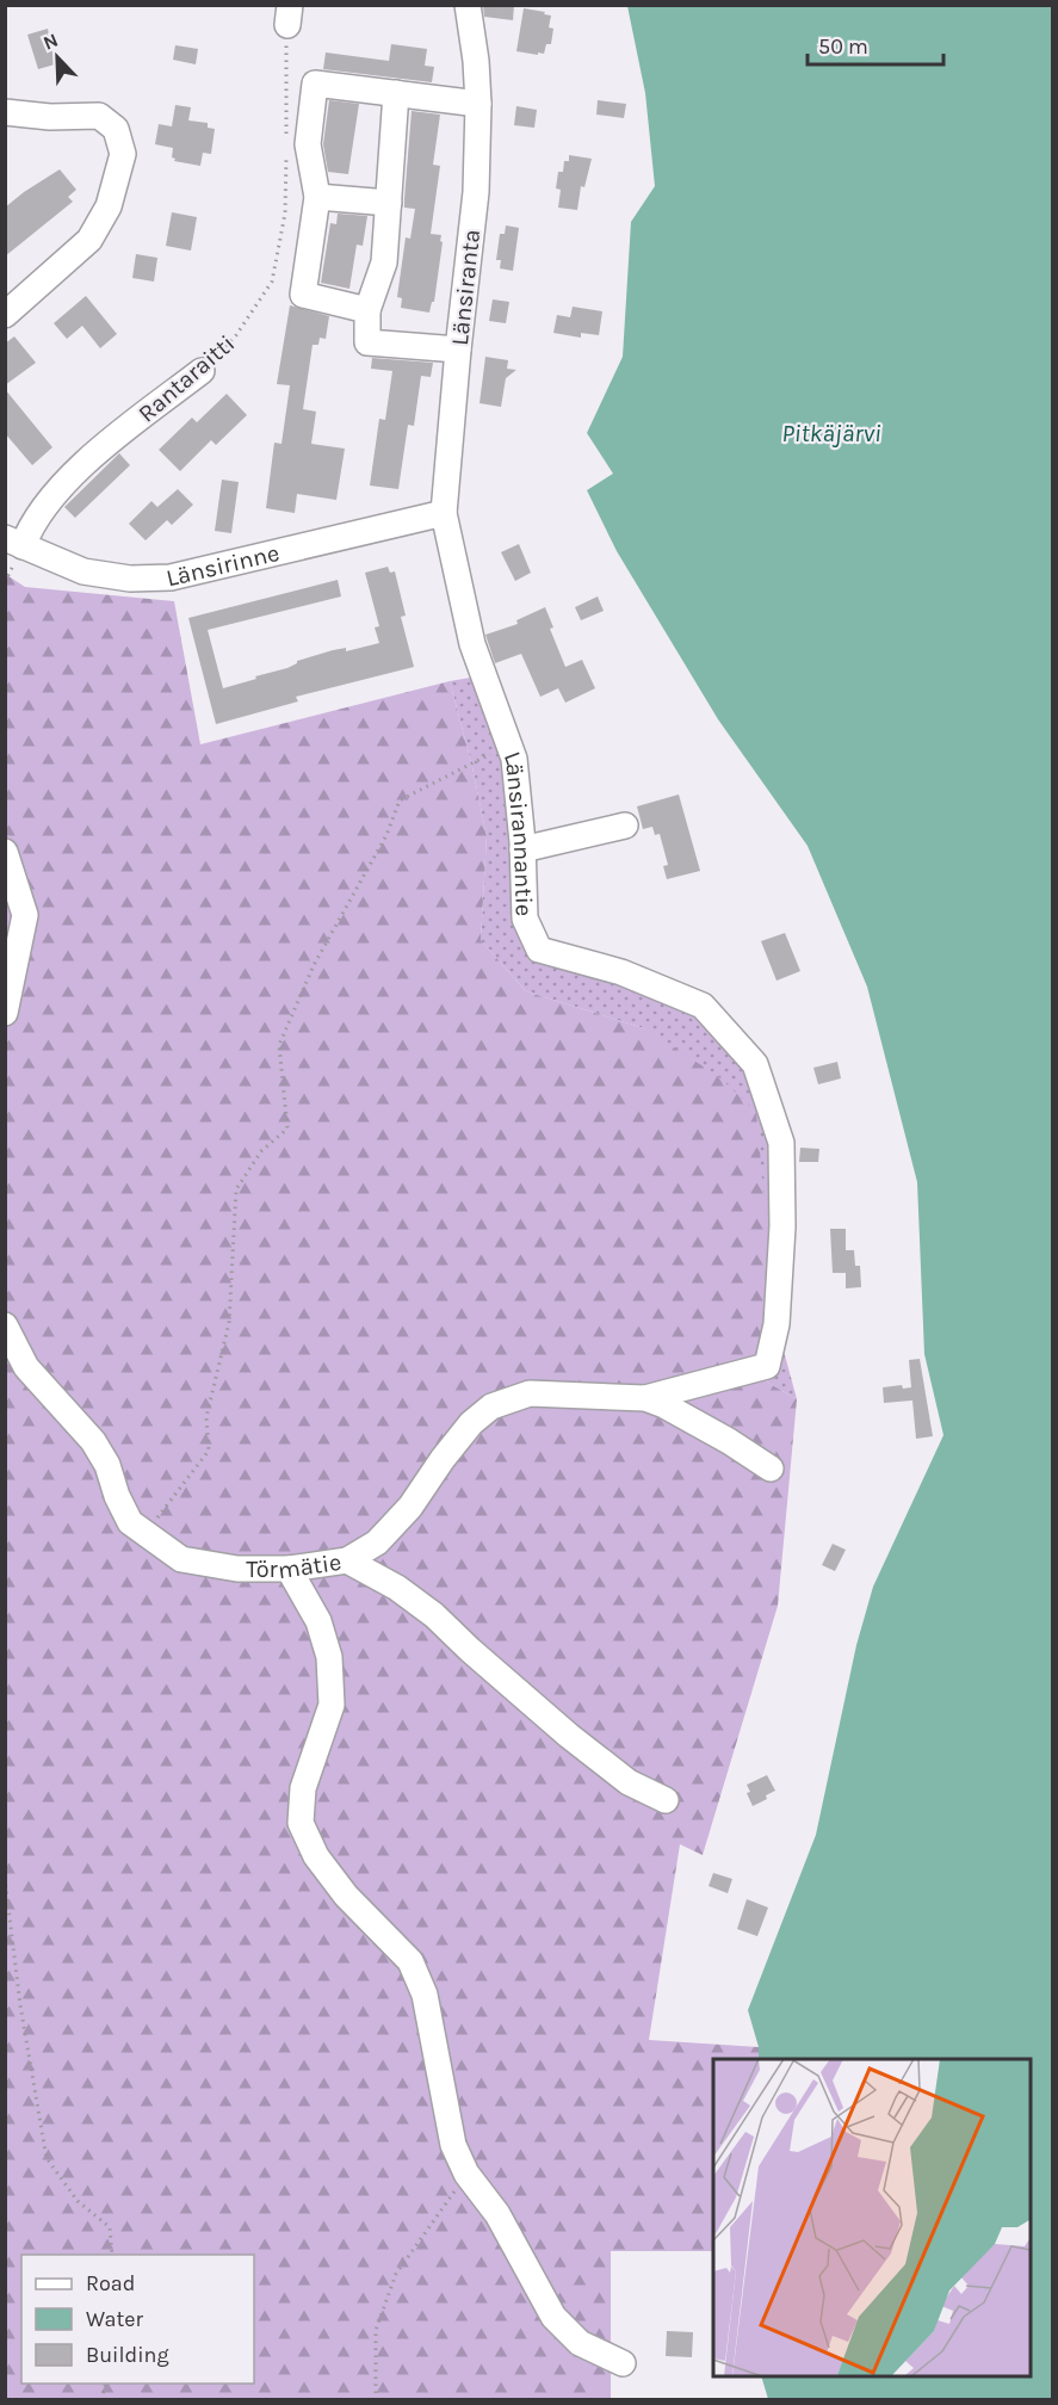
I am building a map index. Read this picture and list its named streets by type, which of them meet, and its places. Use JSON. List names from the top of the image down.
{
  "streets": {
    "street": [
      "Länsiranta",
      "Rantaraitti",
      "Länsirinne",
      "Länsirannantie",
      "Törmätie"
    ]
  },
  "crossings": [
    ["Länsiranta", "Länsirinne"],
    ["Länsiranta", "Länsirannantie"],
    ["Rantaraitti", "Länsirinne"],
    ["Länsirinne", "Länsirannantie"]
  ],
  "water": ["Pitkäjärvi"],
  "legend": ["Road", "Water", "Building"],
  "scale_bar": "50 m",
  "north": "top left"
}
